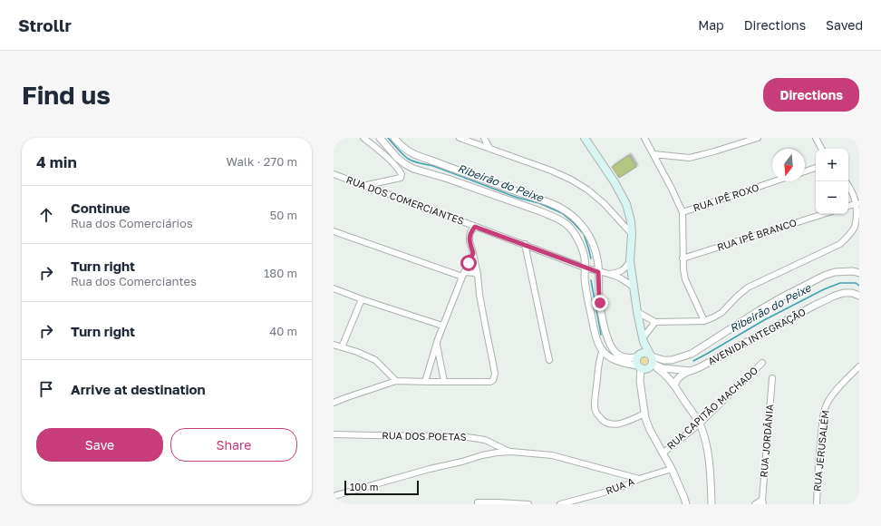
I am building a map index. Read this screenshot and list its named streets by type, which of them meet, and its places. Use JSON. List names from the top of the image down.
{
  "streets": {
    "street": [
      "RUA IPÊ ROXO",
      "RUA DOS COMERCIANTES",
      "RUA IPÊ BRANCO",
      "AVENIDA INTEGRAÇÃO",
      "RUA CAPITÃO MACHADO",
      "RUA DOS POETAS",
      "RUA JORDÂNIA",
      "RUA JERUSALÉM",
      "RUA A"
    ]
  },
  "water": ["Ribeirão do Peixe"],
  "scale_bar": "100 m",
  "north": "bottom",
  "page": {
    "header": "Strollr",
    "nav": ["Map", "Directions", "Saved"],
    "buttons": [
      "Directions",
      ["Save", "Share"]
    ],
    "title": "Find us",
    "heading": ["4 min", "Walk · 270 m"],
    "map_buttons": ["+", "−"],
    "list": [
      ["Continue", "Rua dos Comerciários", "50 m"],
      ["Turn right", "Rua dos Comerciantes", "180 m"],
      ["Turn right", "40 m"],
      "Arrive at destination"
    ],
    "scale": "100 m"
  }
}
